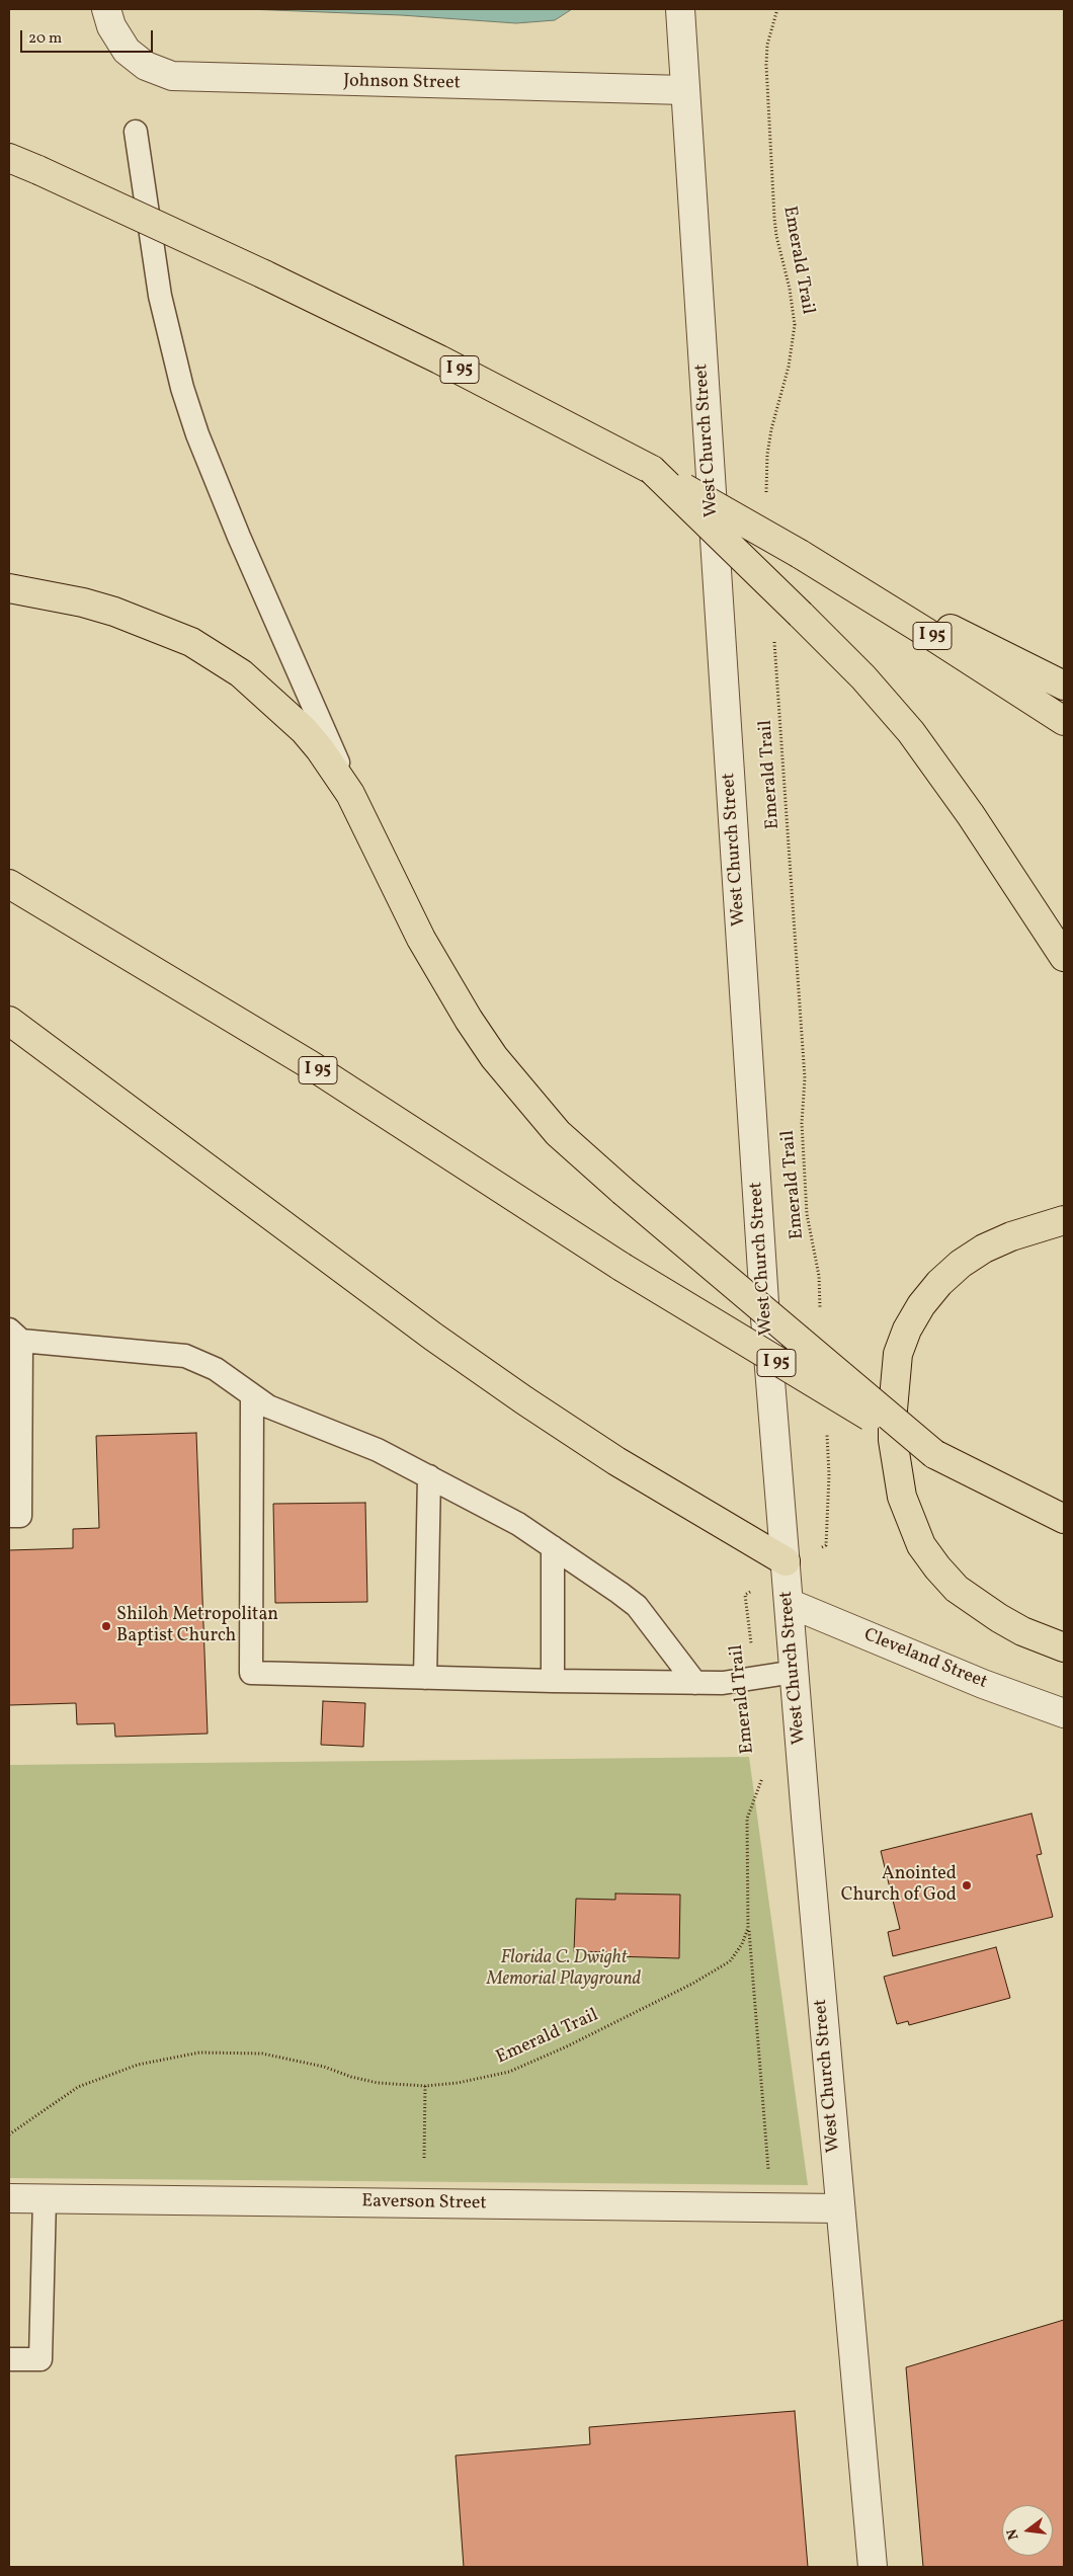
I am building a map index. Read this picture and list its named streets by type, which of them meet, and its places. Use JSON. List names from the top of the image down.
{
  "streets": {
    "highway": ["I 95"],
    "street": [
      "Johnson Street",
      "West Church Street",
      "Cleveland Street",
      "Eaverson Street"
    ],
    "path": ["Emerald Trail"]
  },
  "crossings": [
    ["Johnson Street", "West Church Street"],
    ["West Church Street", "Cleveland Street"],
    ["West Church Street", "Eaverson Street"]
  ],
  "parks": ["Florida C. Dwight Memorial Playground"],
  "places": ["Shiloh Metropolitan Baptist Church", "Anointed Church of God"],
  "scale_bar": "20 m",
  "north": "left"
}
